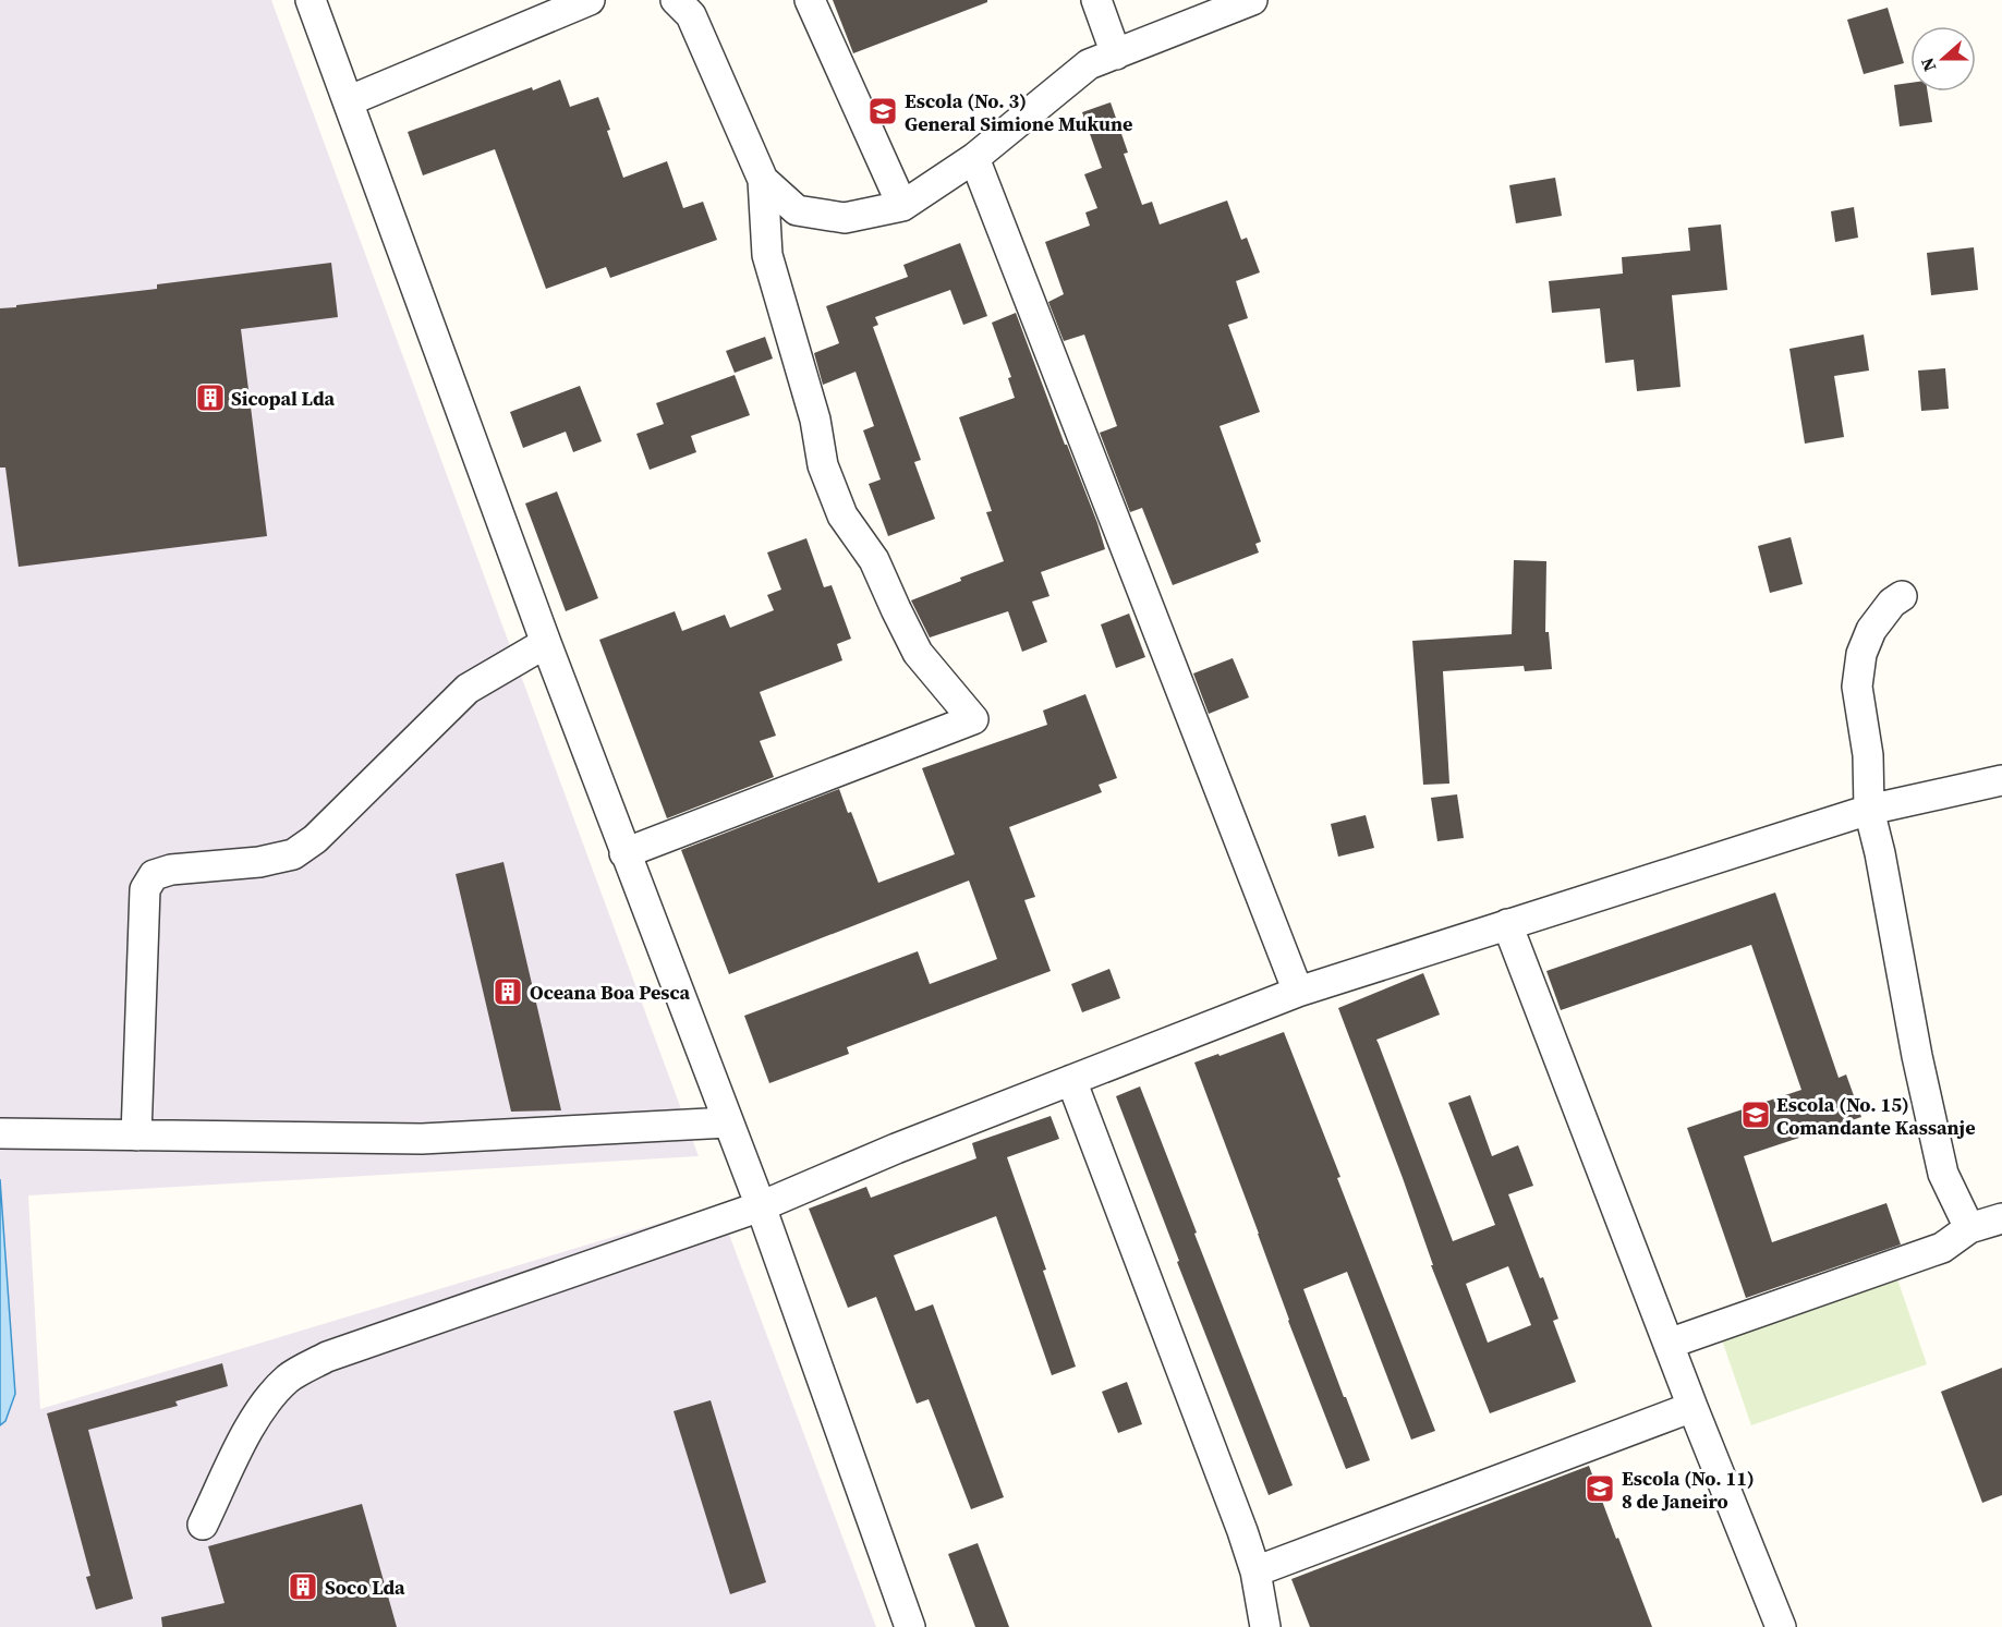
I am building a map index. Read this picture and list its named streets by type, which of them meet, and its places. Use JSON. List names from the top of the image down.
{
  "places": {
    "school or university": ["Escola (No. 3) General Simione Mukune", "Escola (No. 15) Comandante Kassanje", "Escola (No. 11) 8 de Janeiro"],
    "building": ["Sicopal Lda", "Oceana Boa Pesca", "Soco Lda"]
  },
  "north": "left"
}
